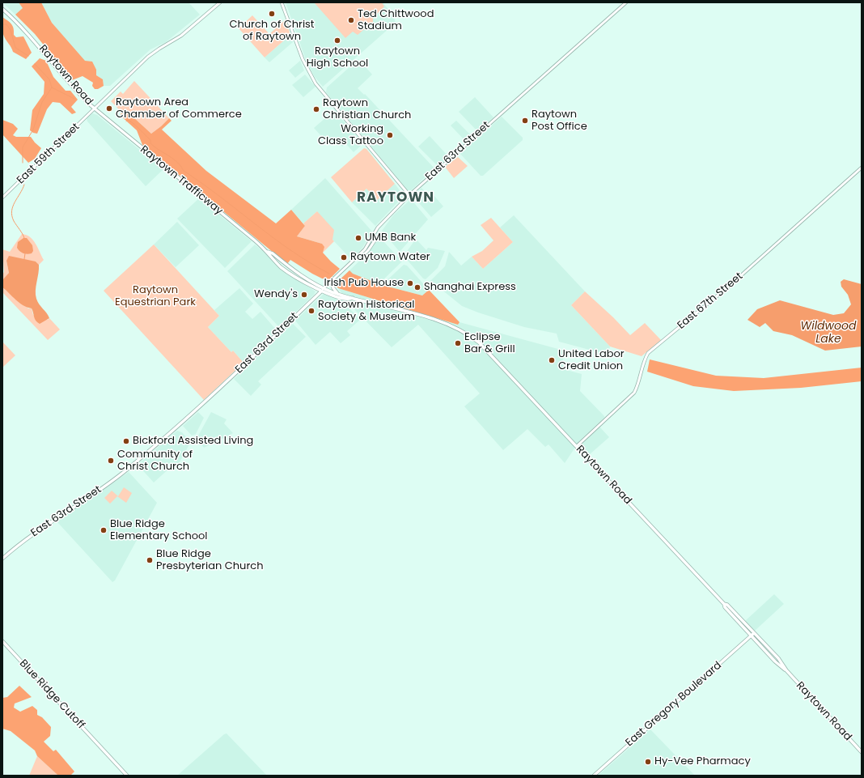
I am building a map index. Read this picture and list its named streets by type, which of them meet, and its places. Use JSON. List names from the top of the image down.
{
  "streets": {
    "main road": [
      "Raytown Road",
      "East 63rd Street",
      "Raytown Trafficway",
      "Blue Ridge Cutoff",
      "East Gregory Boulevard"
    ],
    "street": ["East 59th Street", "East 67th Street"]
  },
  "crossings": [
    ["Raytown Road", "East 59th Street"],
    ["Raytown Road", "Raytown Trafficway"],
    ["Raytown Road", "East 67th Street"],
    ["Raytown Road", "East Gregory Boulevard"],
    ["East 63rd Street", "Raytown Trafficway"],
    ["East 59th Street", "Raytown Trafficway"]
  ],
  "districts": ["RAYTOWN"],
  "water": ["Wildwood Lake"],
  "parks": ["Raytown Equestrian Park"],
  "places": [
    "Church of Christ of Raytown",
    "Ted Chittwood Stadium",
    "Raytown High School",
    "Raytown Area Chamber of Commerce",
    "Raytown Christian Church",
    "Raytown Post Office",
    "Working Class Tattoo",
    "UMB Bank",
    "Raytown Water",
    "Irish Pub House",
    "Shanghai Express",
    "Wendy's",
    "Raytown Historical Society & Museum",
    "Eclipse Bar & Grill",
    "United Labor Credit Union",
    "Bickford Assisted Living",
    "Community of Christ Church",
    "Blue Ridge Elementary School",
    "Blue Ridge Presbyterian Church",
    "Hy-Vee Pharmacy"
  ]
}
